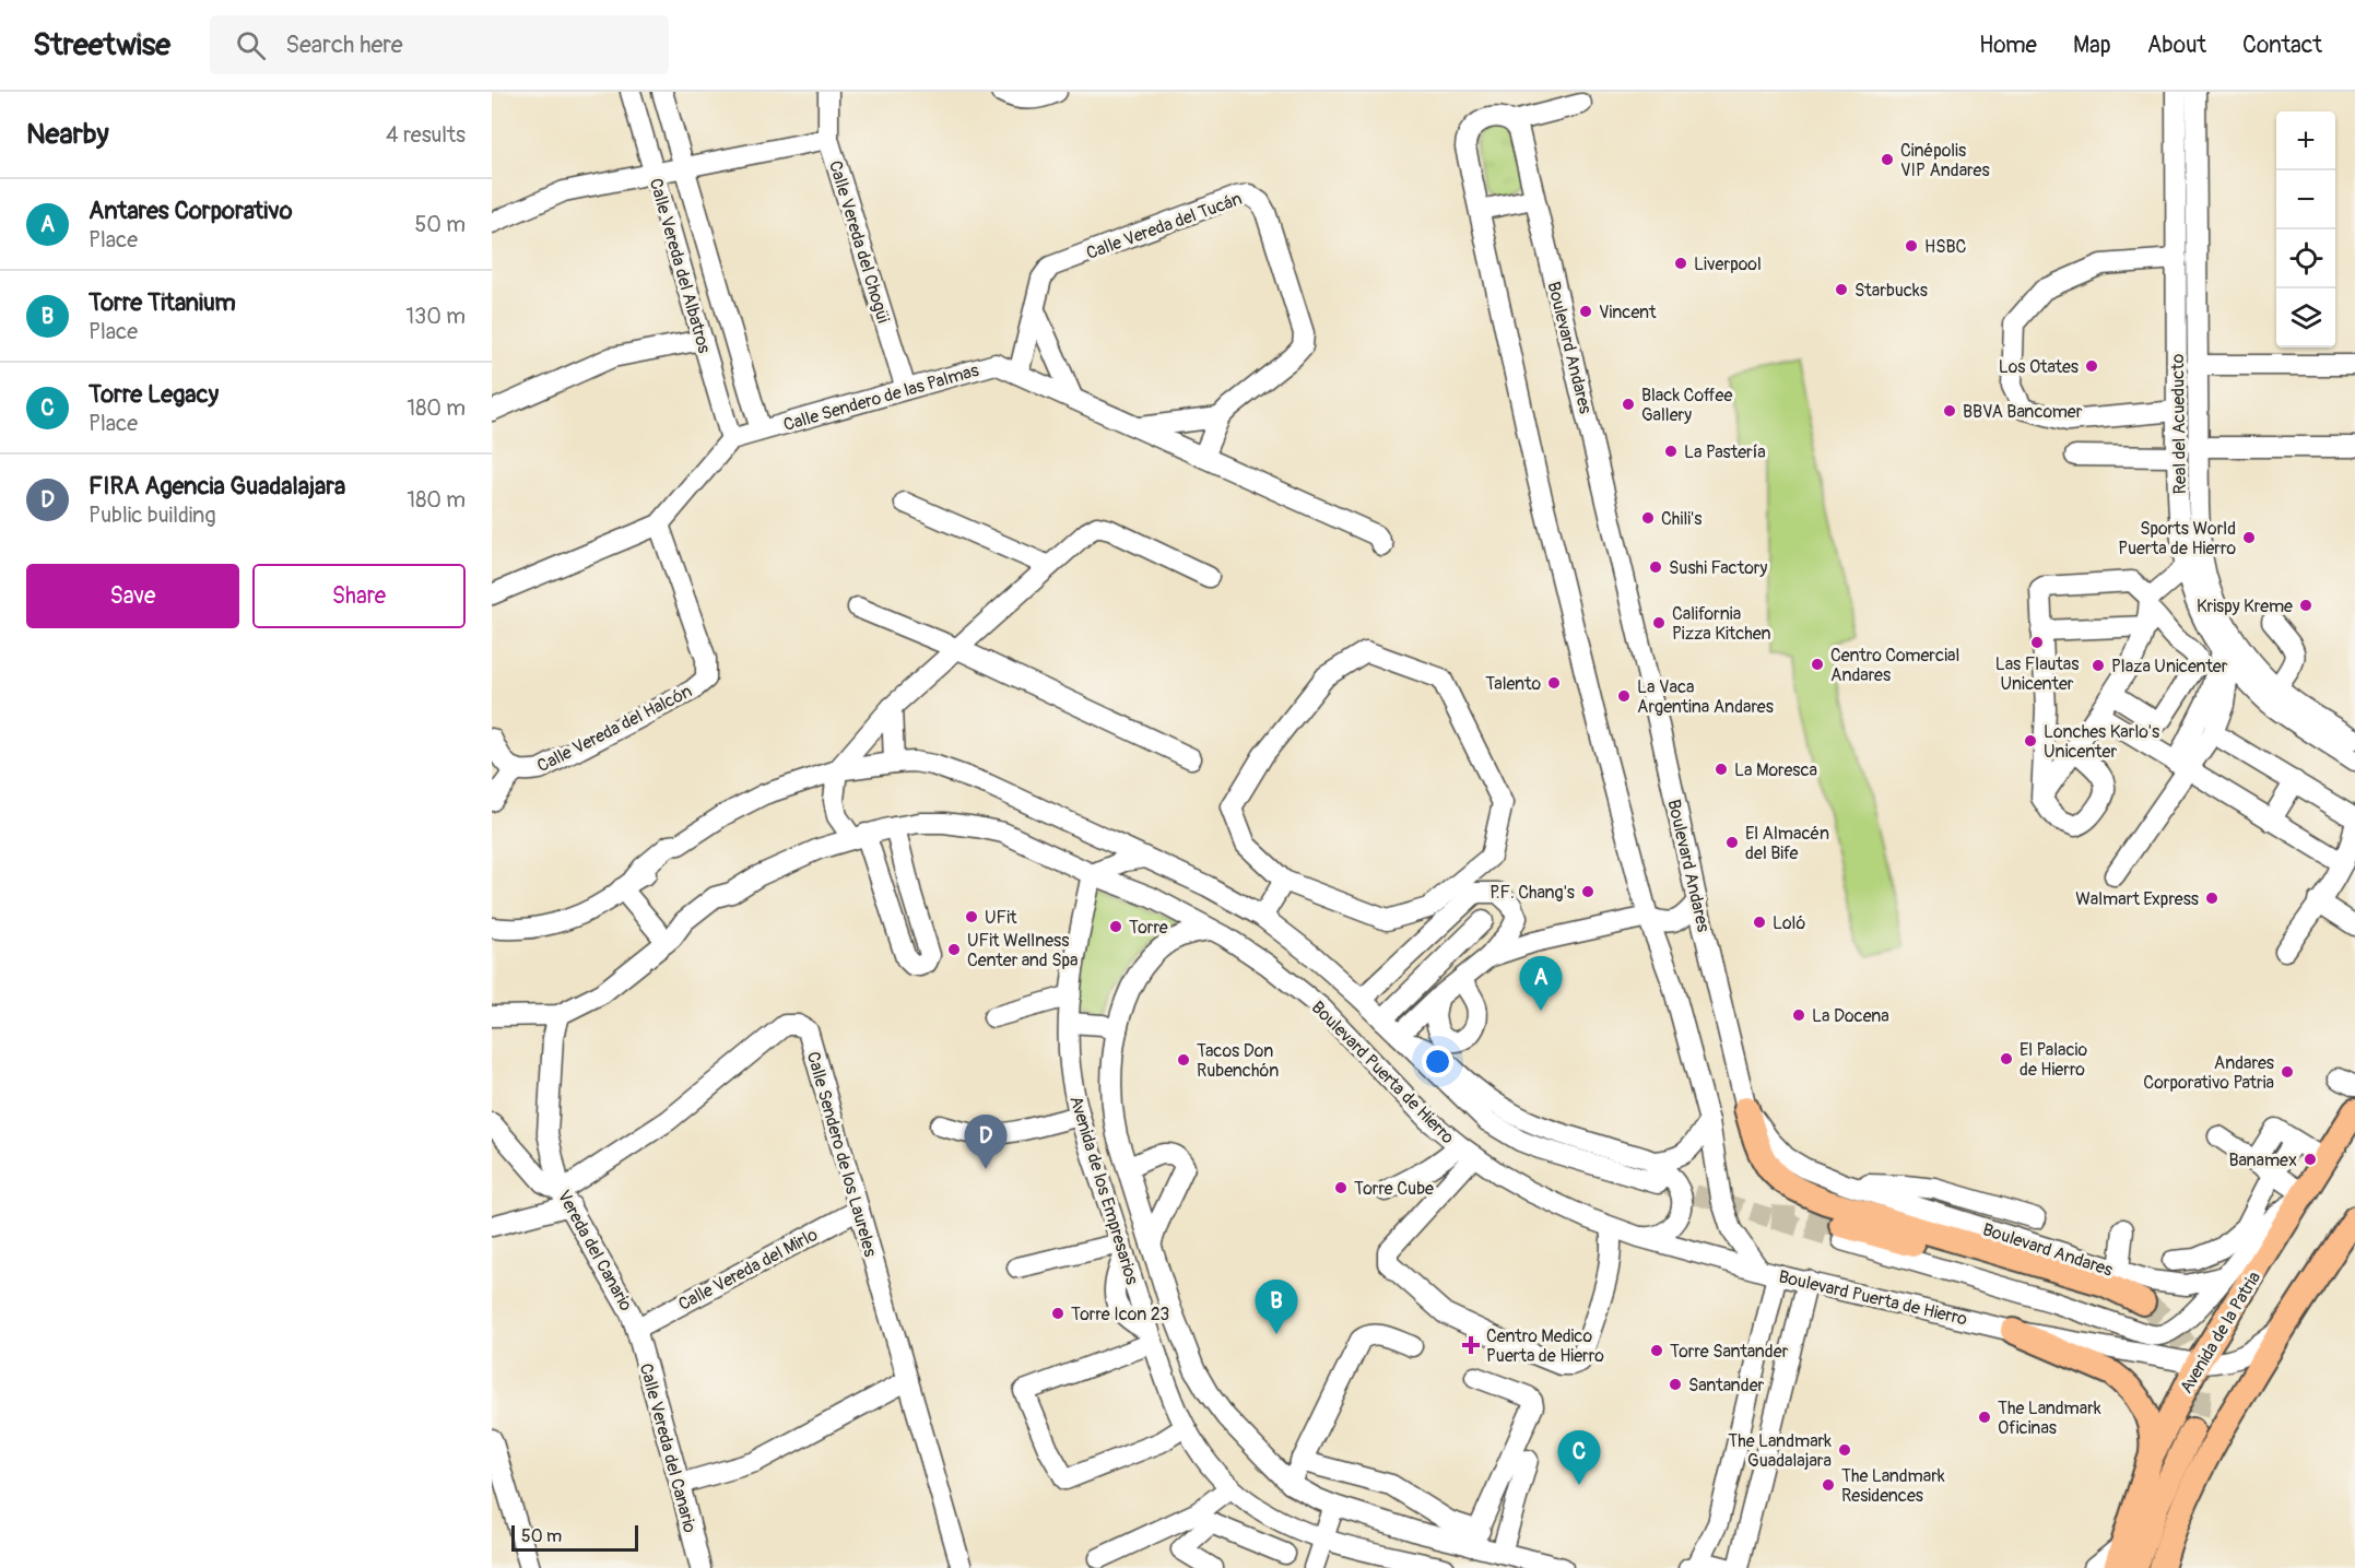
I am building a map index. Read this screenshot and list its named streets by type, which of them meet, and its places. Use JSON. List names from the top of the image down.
{
  "streets": {
    "main road": ["Avenida de la Patria"],
    "street": [
      "Calle Vereda del Tucán",
      "Calle Vereda del Chogüi",
      "Calle Vereda del Albatros",
      "Boulevard Andares",
      "Calle Sendero de las Palmas",
      "Real del Acueducto",
      "Calle Vereda del Halcón",
      "Boulevard Puerta de Hierro",
      "Calle Sendero de los Laureles",
      "Avenida de los Empresarios",
      "Vereda del Canario",
      "Calle Vereda del Mirlo",
      "Calle Vereda del Canario"
    ]
  },
  "crossings": [
    ["Calle Vereda del Tucán", "Calle Sendero de las Palmas"],
    ["Calle Vereda del Chogüi", "Calle Sendero de las Palmas"],
    ["Calle Vereda del Albatros", "Calle Sendero de las Palmas"],
    ["Boulevard Puerta de Hierro", "Avenida de los Empresarios"],
    ["Boulevard Puerta de Hierro", "Vereda del Canario"],
    ["Boulevard Puerta de Hierro", "Avenida de la Patria"],
    ["Calle Sendero de los Laureles", "Vereda del Canario"],
    ["Calle Sendero de los Laureles", "Calle Vereda del Mirlo"],
    ["Vereda del Canario", "Calle Vereda del Mirlo"],
    ["Vereda del Canario", "Calle Vereda del Canario"],
    ["Calle Vereda del Mirlo", "Calle Vereda del Canario"]
  ],
  "places": {
    "other": [
      "Cinépolis VIP Andares",
      "HSBC",
      "Liverpool",
      "Starbucks",
      "Vincent",
      "Los Otates",
      "Black Coffee Gallery",
      "BBVA Bancomer",
      "La Pastería",
      "Chili's",
      "Sports World Puerta de Hierro",
      "Sushi Factory",
      "Krispy Kreme",
      "California Pizza Kitchen",
      "Las Flautas Unicenter",
      "Centro Comercial Andares",
      "Plaza Unicenter",
      "Talento",
      "La Vaca Argentina Andares",
      "Lonches Karlo's Unicenter",
      "La Moresca",
      "El Almacén del Bife",
      "P.F. Chang's",
      "Walmart Express",
      "UFit",
      "Loló",
      "Torre",
      "UFit Wellness Center and Spa",
      "La Docena",
      "El Palacio de Hierro",
      "Tacos Don Rubenchón",
      "Andares Corporativo Patria",
      "Banamex",
      "Torre Cube",
      "Torre Icon 23",
      "Torre Santander",
      "Santander",
      "The Landmark Oficinas",
      "The Landmark Guadalajara",
      "The Landmark Residences"
    ],
    "health": ["Centro Medico Puerta de Hierro"]
  },
  "scale_bar": "50 m",
  "page": {
    "header": "Streetwise",
    "search": "Search here",
    "nav": [
      "Home",
      "Map",
      "About",
      "Contact"
    ],
    "heading": ["Nearby", "4 results"],
    "map_buttons": ["+", "−"],
    "list": [
      {
        "mark": "A",
        "name": "Antares Corporativo",
        "note": "Place",
        "value": "50 m"
      },
      {
        "mark": "B",
        "name": "Torre Titanium",
        "note": "Place",
        "value": "130 m"
      },
      {
        "mark": "C",
        "name": "Torre Legacy",
        "note": "Place",
        "value": "180 m"
      },
      {
        "mark": "D",
        "name": "FIRA Agencia Guadalajara",
        "note": "Public building",
        "value": "180 m"
      }
    ],
    "buttons": ["Save", "Share"],
    "pins": [
      "A",
      "D",
      "B",
      "C"
    ],
    "scale": "50 m"
  }
}
